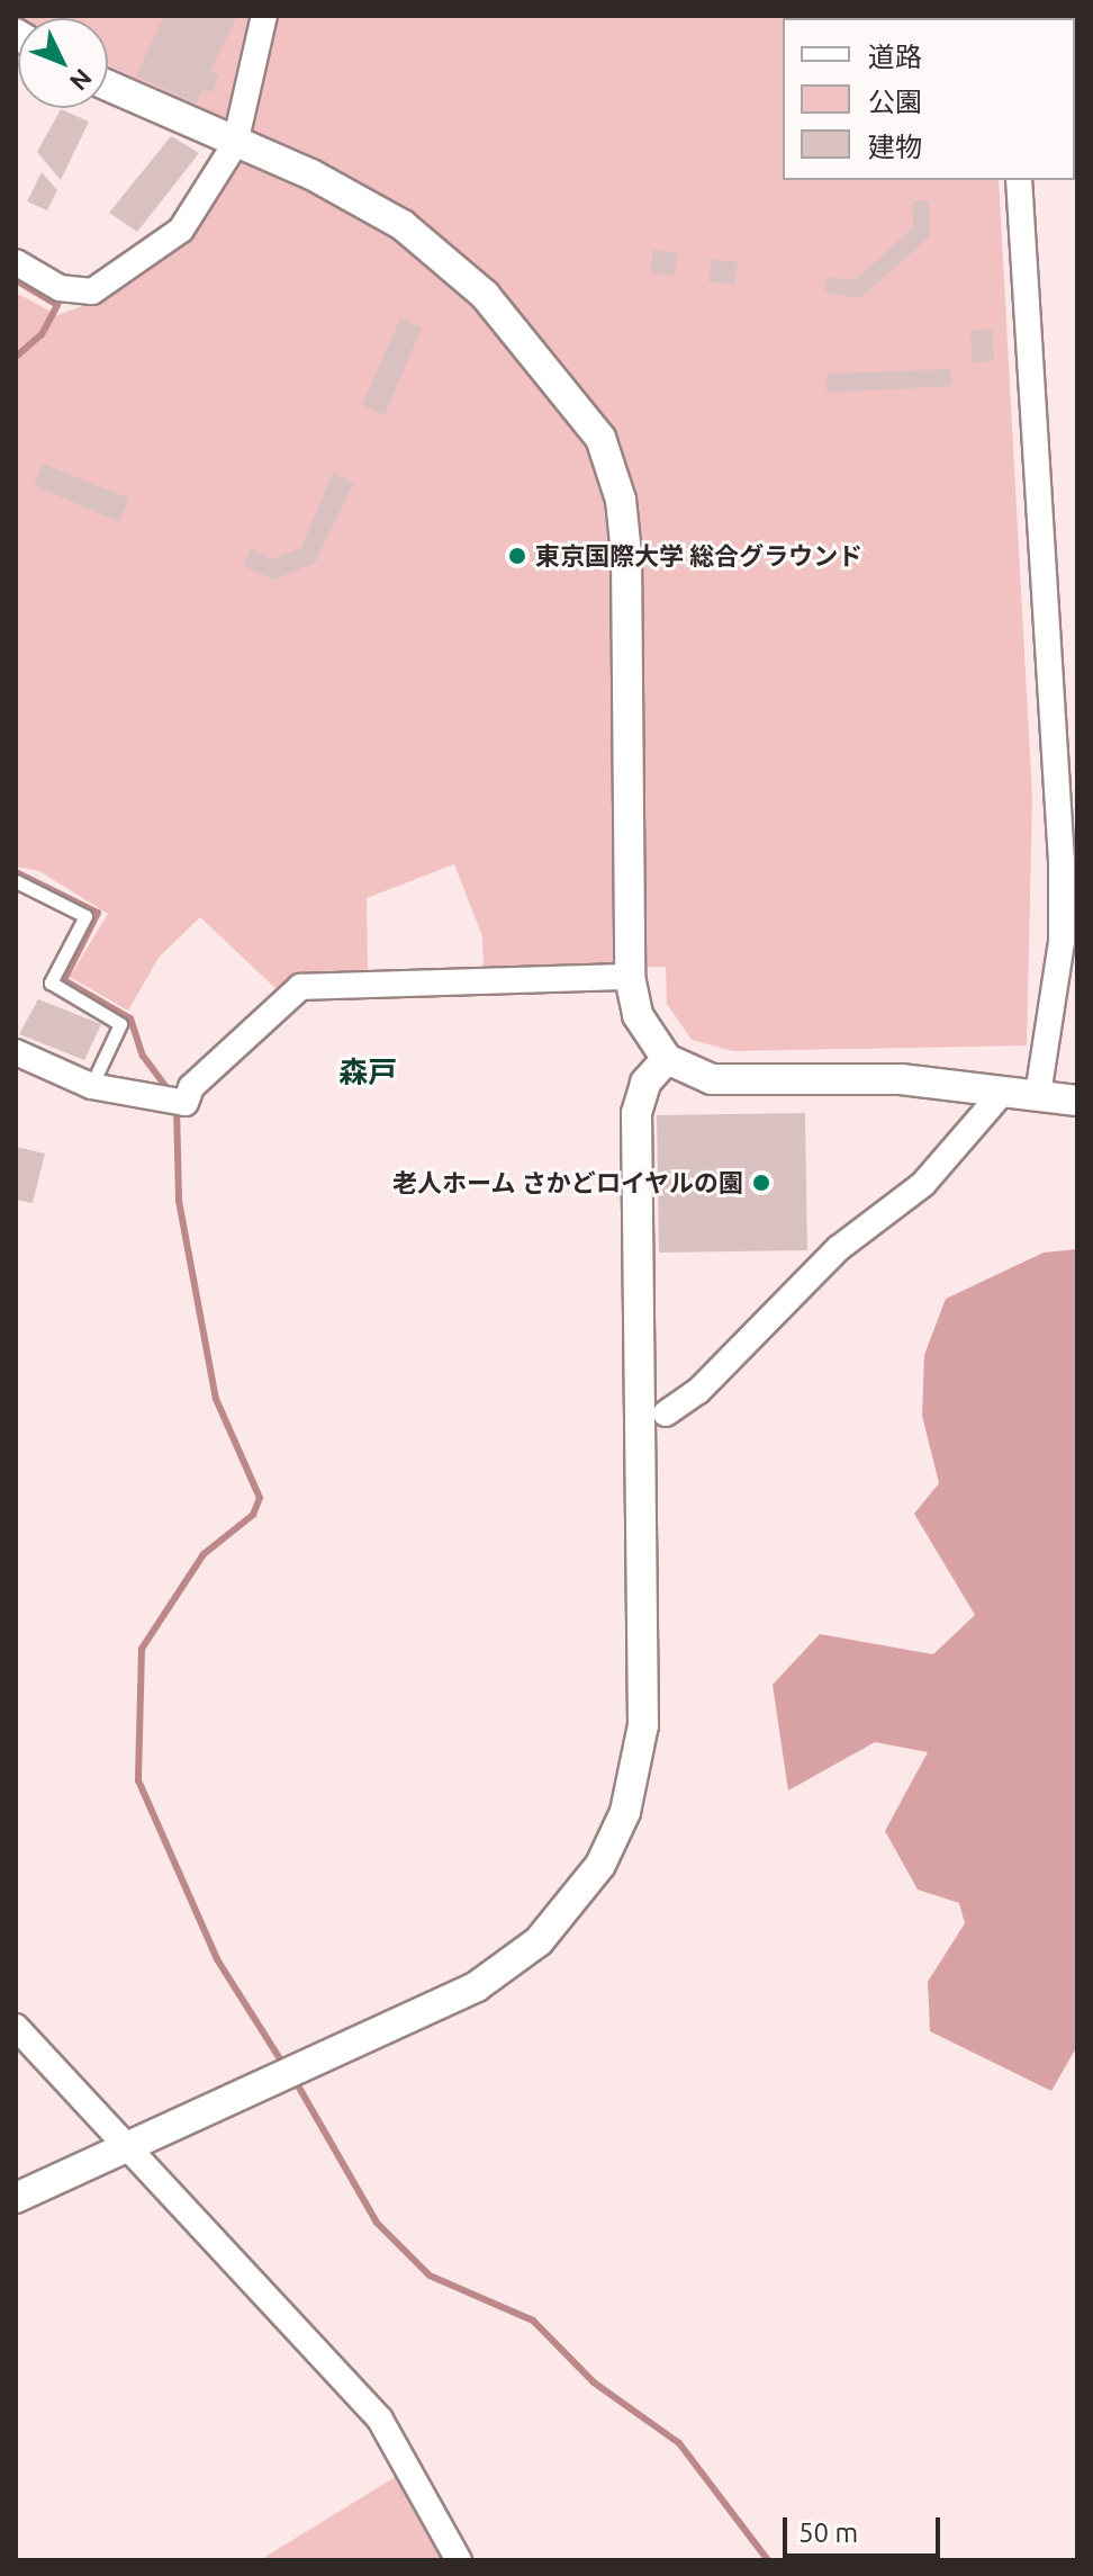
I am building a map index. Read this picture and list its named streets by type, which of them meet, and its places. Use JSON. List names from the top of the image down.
{
  "districts": ["森戸"],
  "places": ["東京国際大学 総合グラウンド", "老人ホーム さかどロイヤルの園"],
  "legend": ["道路", "公園", "建物"],
  "scale_bar": "50 m",
  "north": "bottom right"
}
